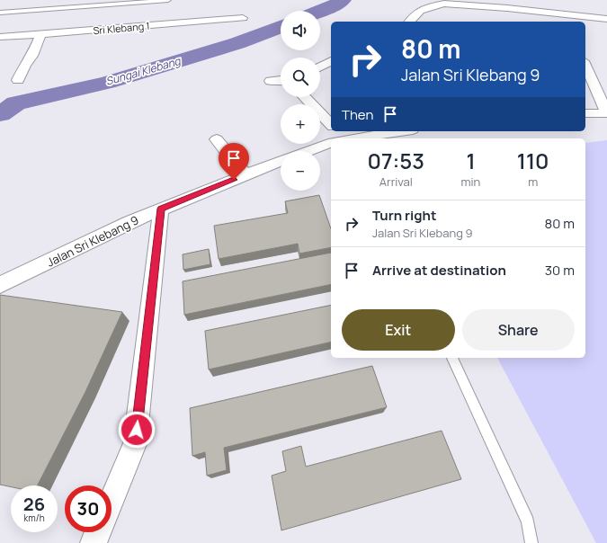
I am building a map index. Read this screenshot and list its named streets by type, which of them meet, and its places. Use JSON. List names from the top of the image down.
{
  "streets": {
    "street": ["Sri Klebang 1", "Jalan Sri Klebang 9"]
  },
  "water": ["Sungai Klebang"],
  "page": {
    "map_buttons": ["+", "−"],
    "turn": ["80 m", "Jalan Sri Klebang 9"],
    "then": "Then",
    "eta": [
      "07:53",
      "Arrival",
      "1",
      "min",
      "110",
      "m"
    ],
    "list": [
      {
        "name": "Turn right",
        "note": "Jalan Sri Klebang 9",
        "value": "80 m"
      },
      {
        "name": "Arrive at destination",
        "value": "30 m"
      }
    ],
    "buttons": ["Exit", "Share"],
    "speed": "26 km/h",
    "limit": "30"
  }
}
